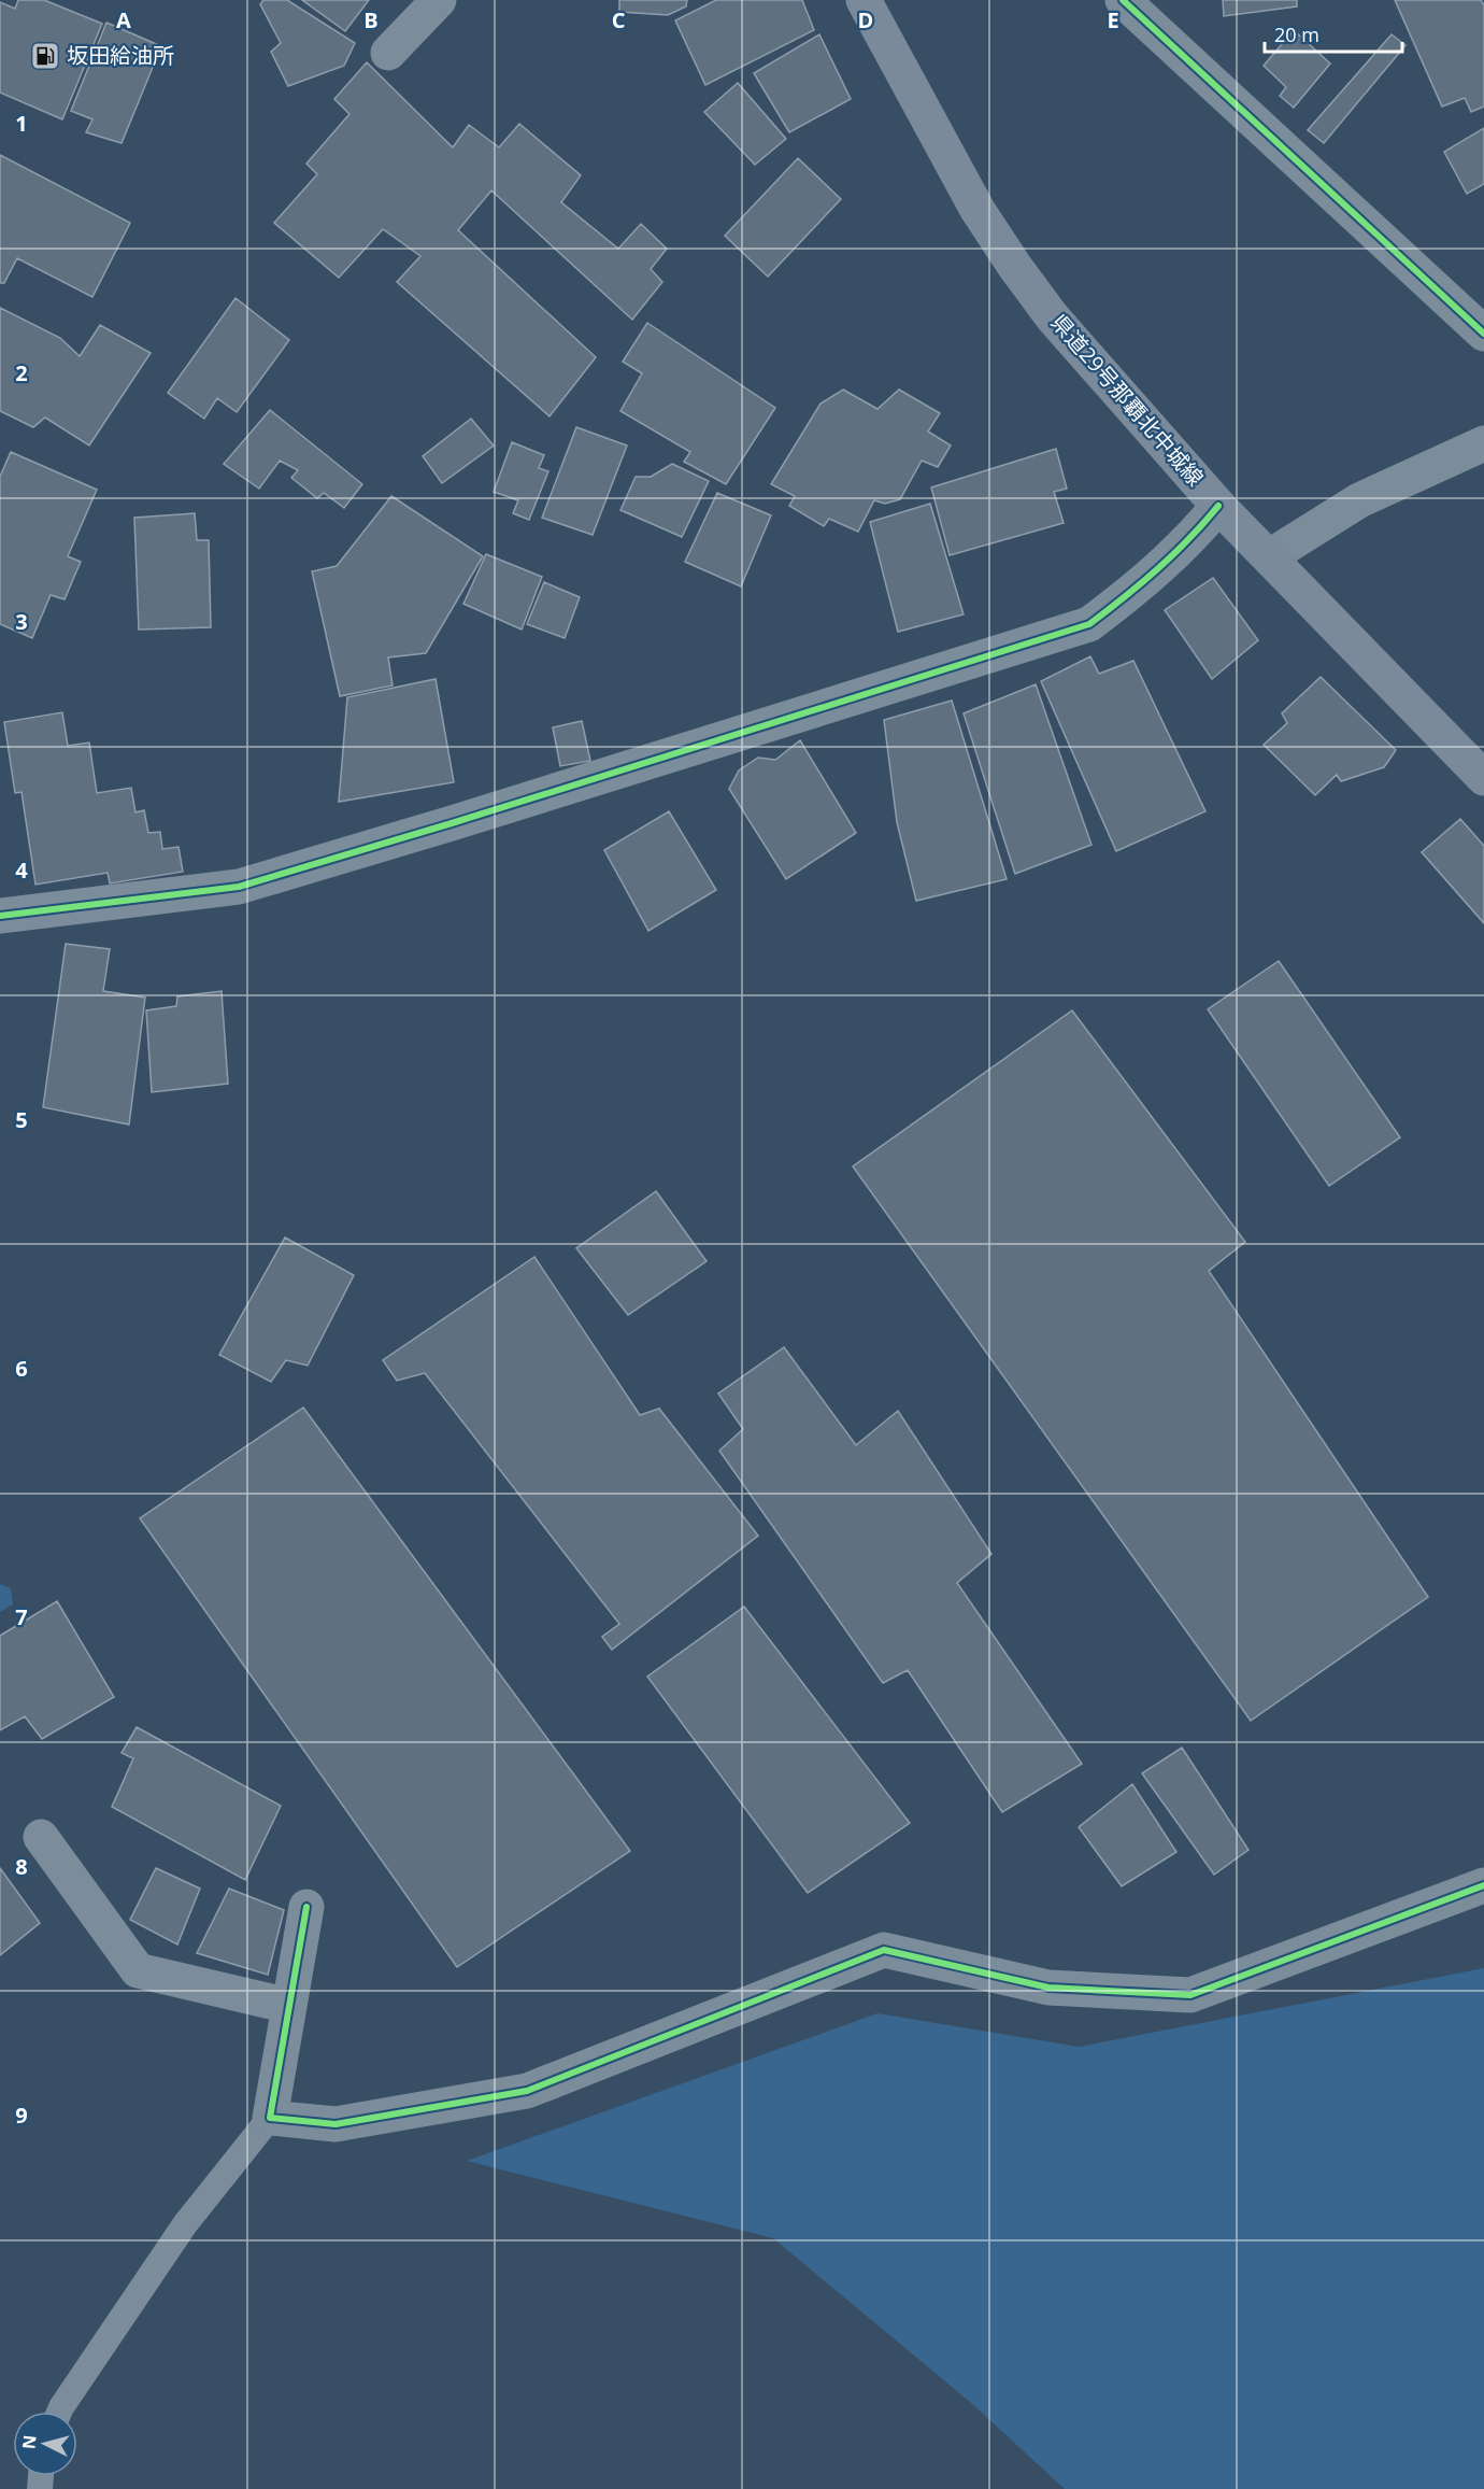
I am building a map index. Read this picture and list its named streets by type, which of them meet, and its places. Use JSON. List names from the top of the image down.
{
  "streets": {
    "main road": ["県道29号那覇北中城線"]
  },
  "places": {
    "fuel station": ["坂田給油所"]
  },
  "scale_bar": "20 m",
  "north": "left",
  "grid": {
    "columns": [
      "A",
      "B",
      "C",
      "D",
      "E"
    ],
    "rows": [
      "1",
      "2",
      "3",
      "4",
      "5",
      "6",
      "7",
      "8",
      "9"
    ]
  }
}
